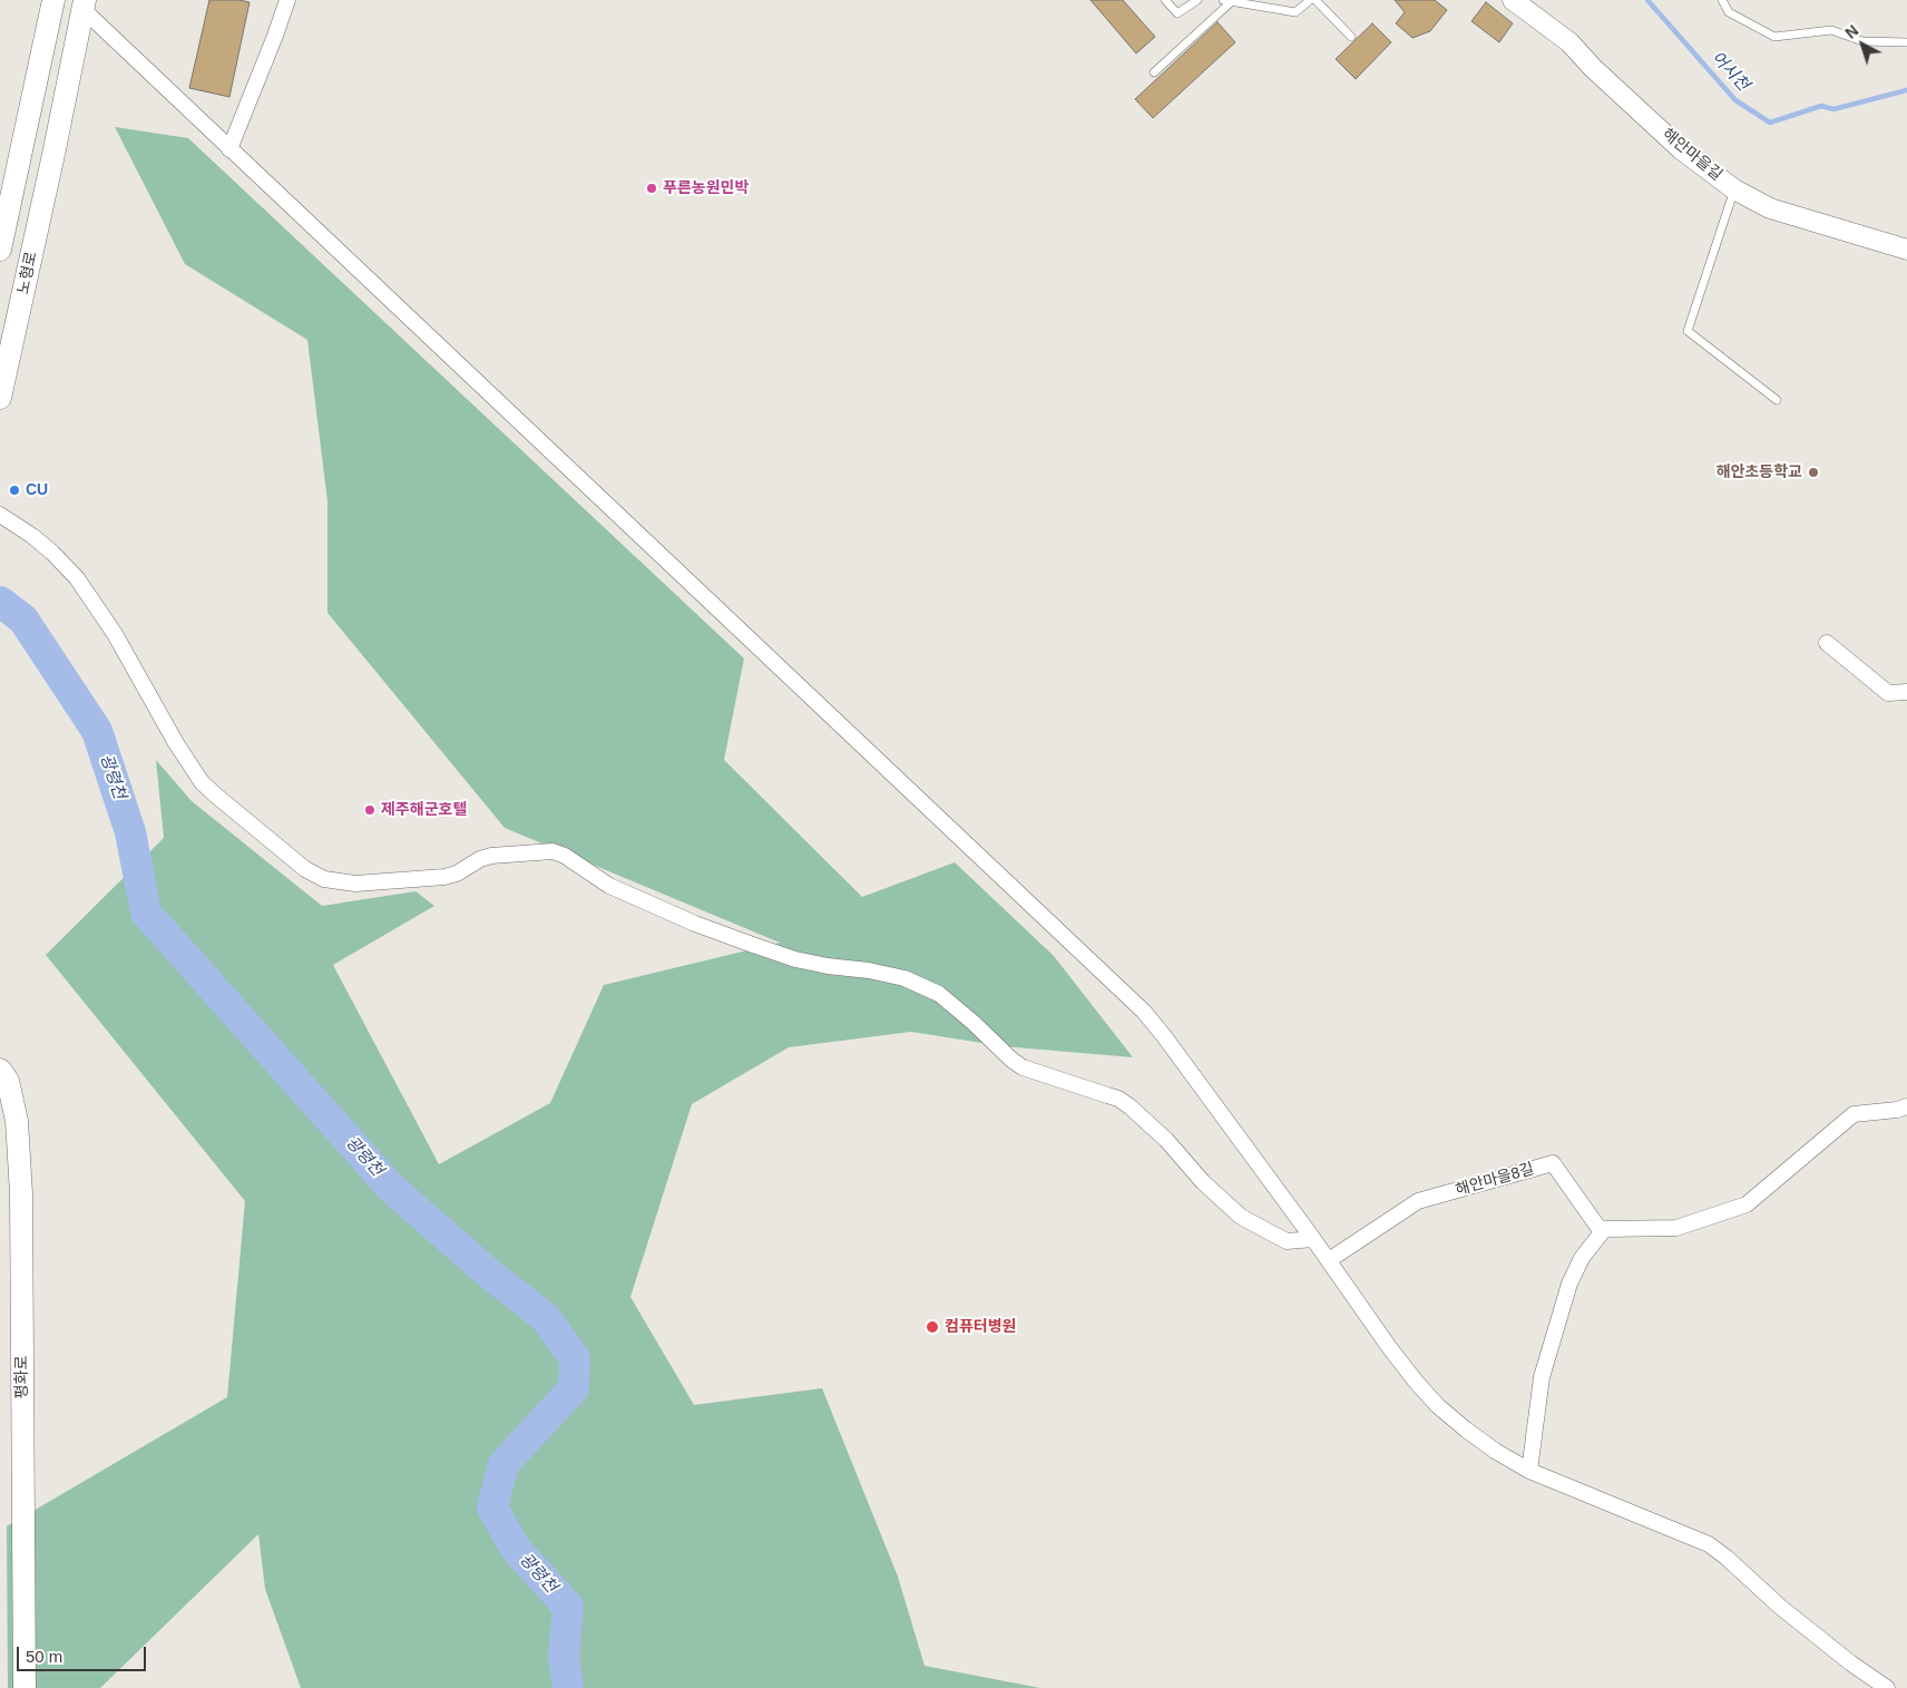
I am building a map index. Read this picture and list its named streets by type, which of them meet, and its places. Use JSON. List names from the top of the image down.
{
  "streets": {
    "main road": ["노형로", "평화로"],
    "street": ["해안마을길", "해안마을8길"]
  },
  "water": ["어시천", "광령천"],
  "places": [
    "푸른농원민박",
    "해안초등학교",
    "CU",
    "제주해군호텔",
    "컴퓨터병원"
  ],
  "scale_bar": "50 m",
  "north": "top left"
}
